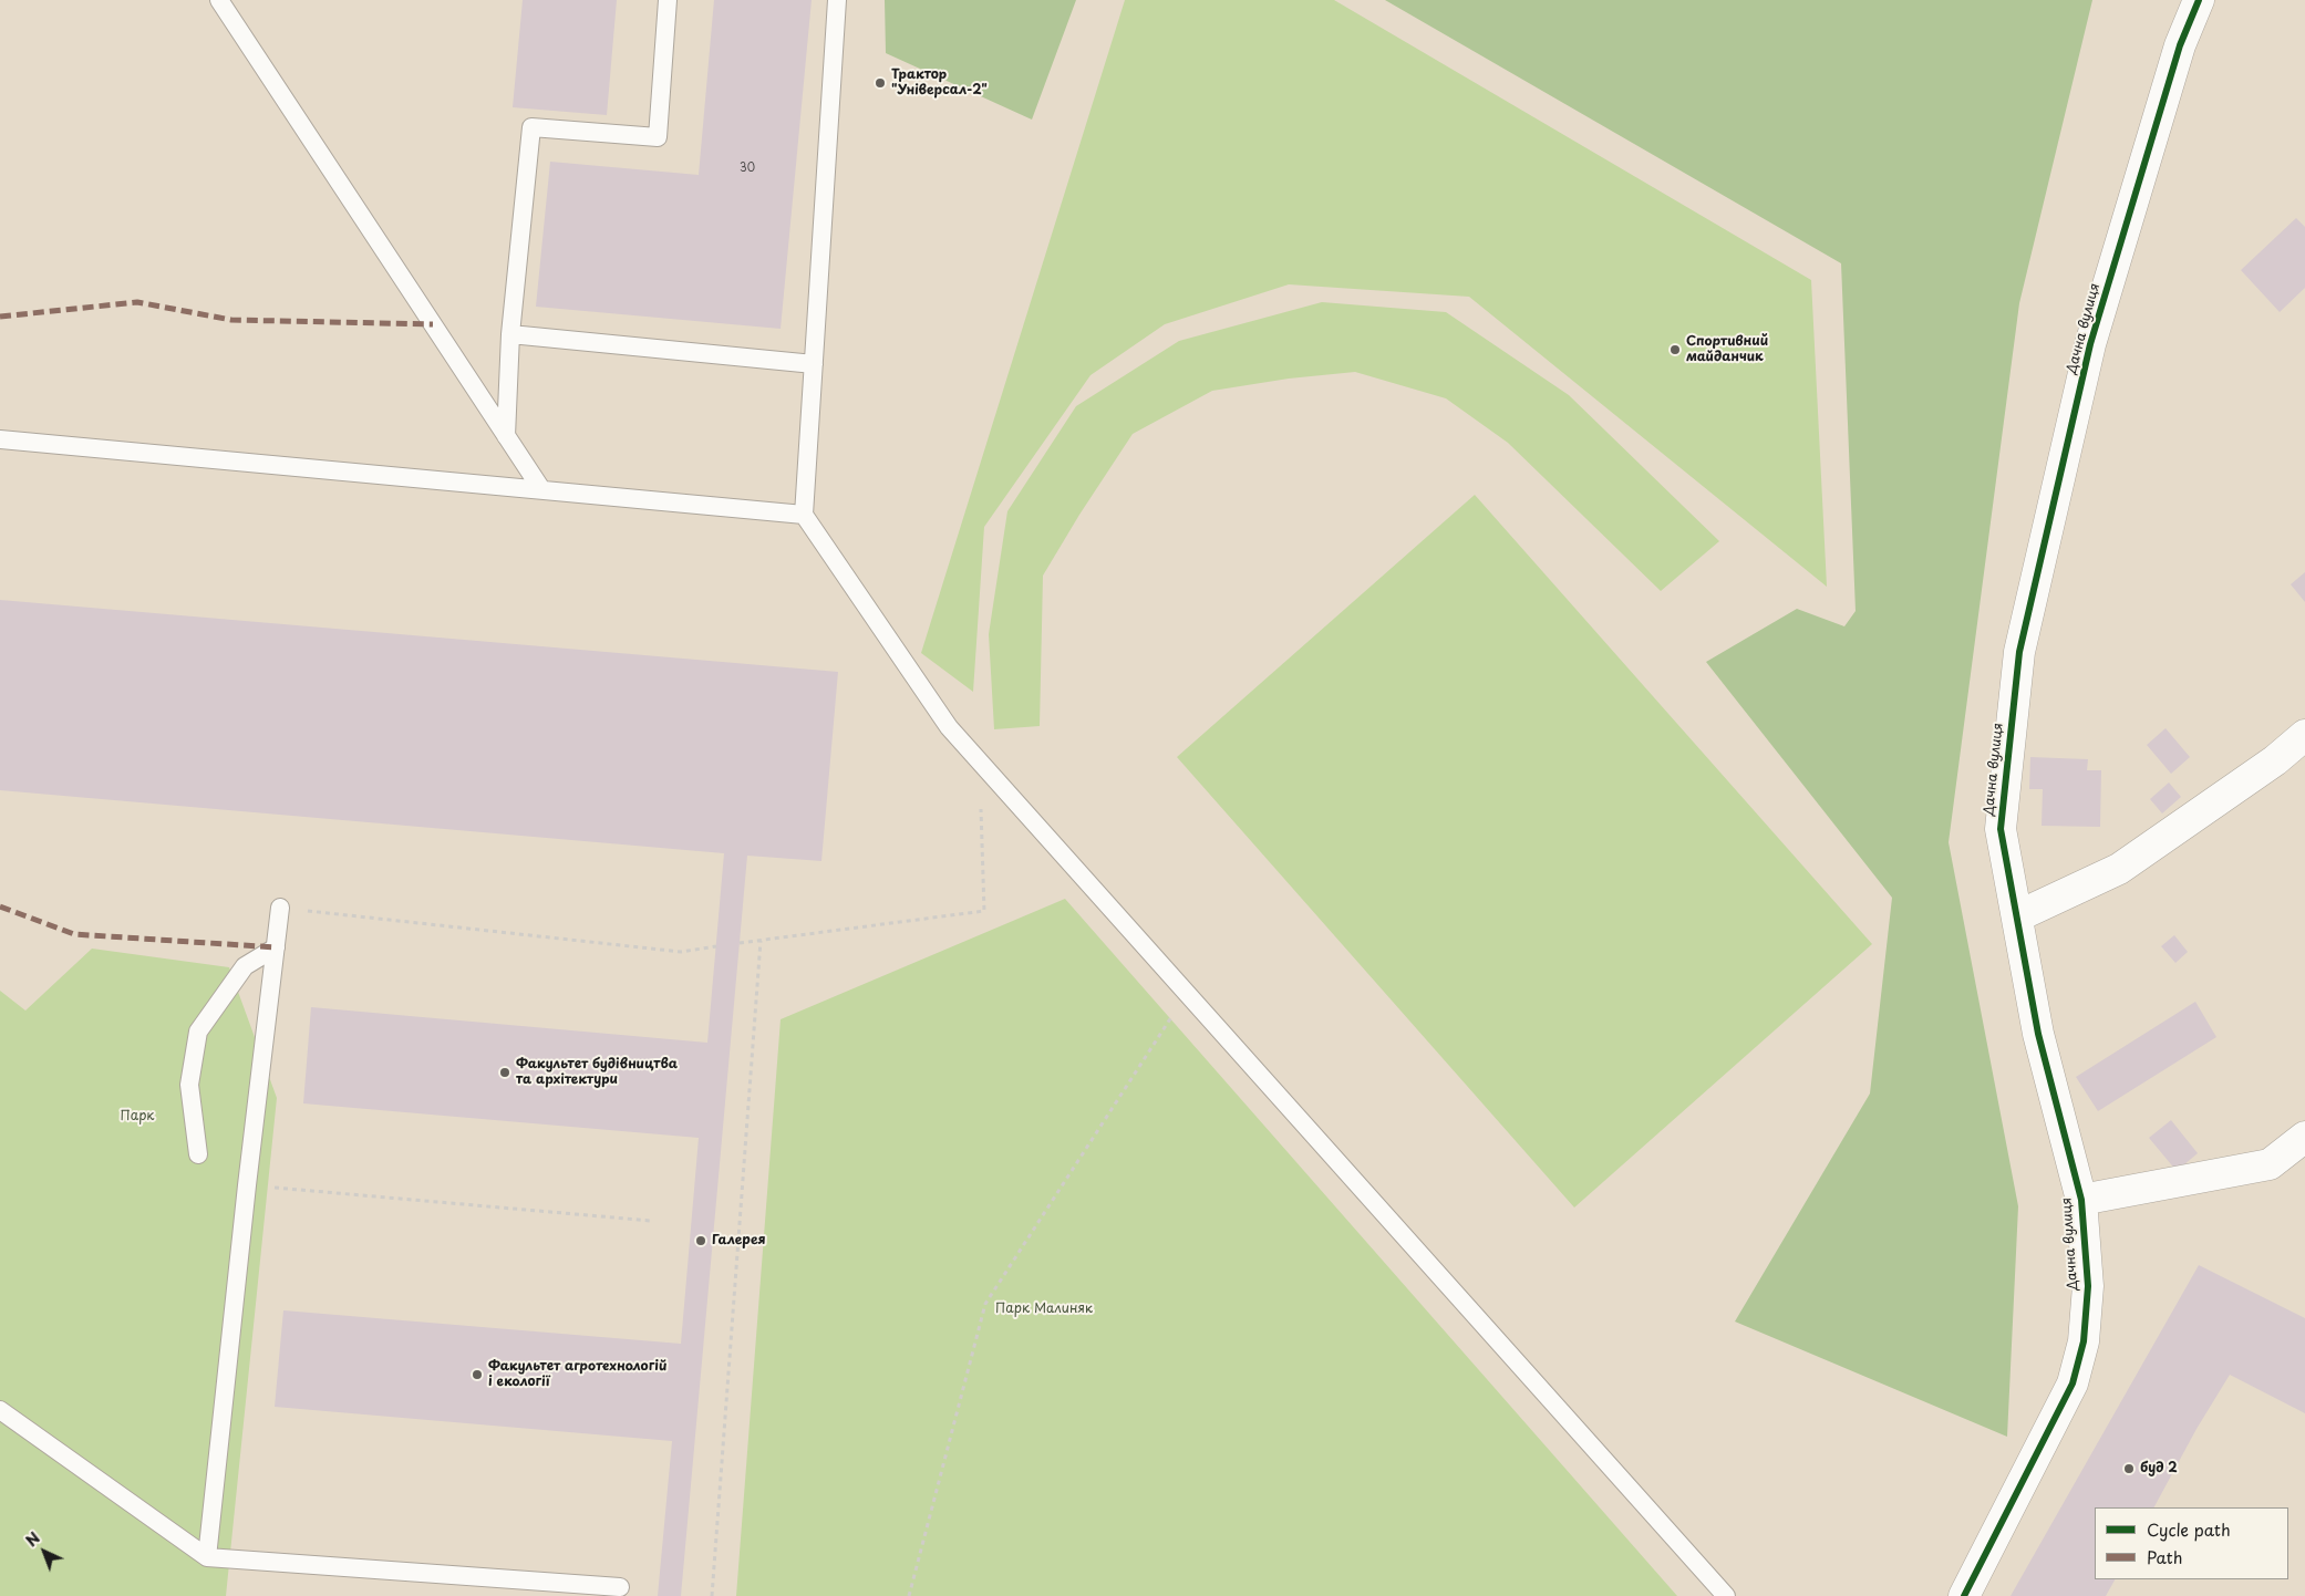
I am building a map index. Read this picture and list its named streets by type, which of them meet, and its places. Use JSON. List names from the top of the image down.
{
  "streets": {
    "street": ["Дачна вулиця"]
  },
  "parks": ["Парк", "Парк Малиняк"],
  "places": [
    "Трактор \"Універсал-2\"",
    "Спортивний майданчик",
    "Факультет будівництва та архітектури",
    "Галерея",
    "Факультет агротехнологій і екології",
    "буд 2"
  ],
  "house_numbers": ["30"],
  "legend": ["Cycle path", "Path"],
  "north": "top left"
}
